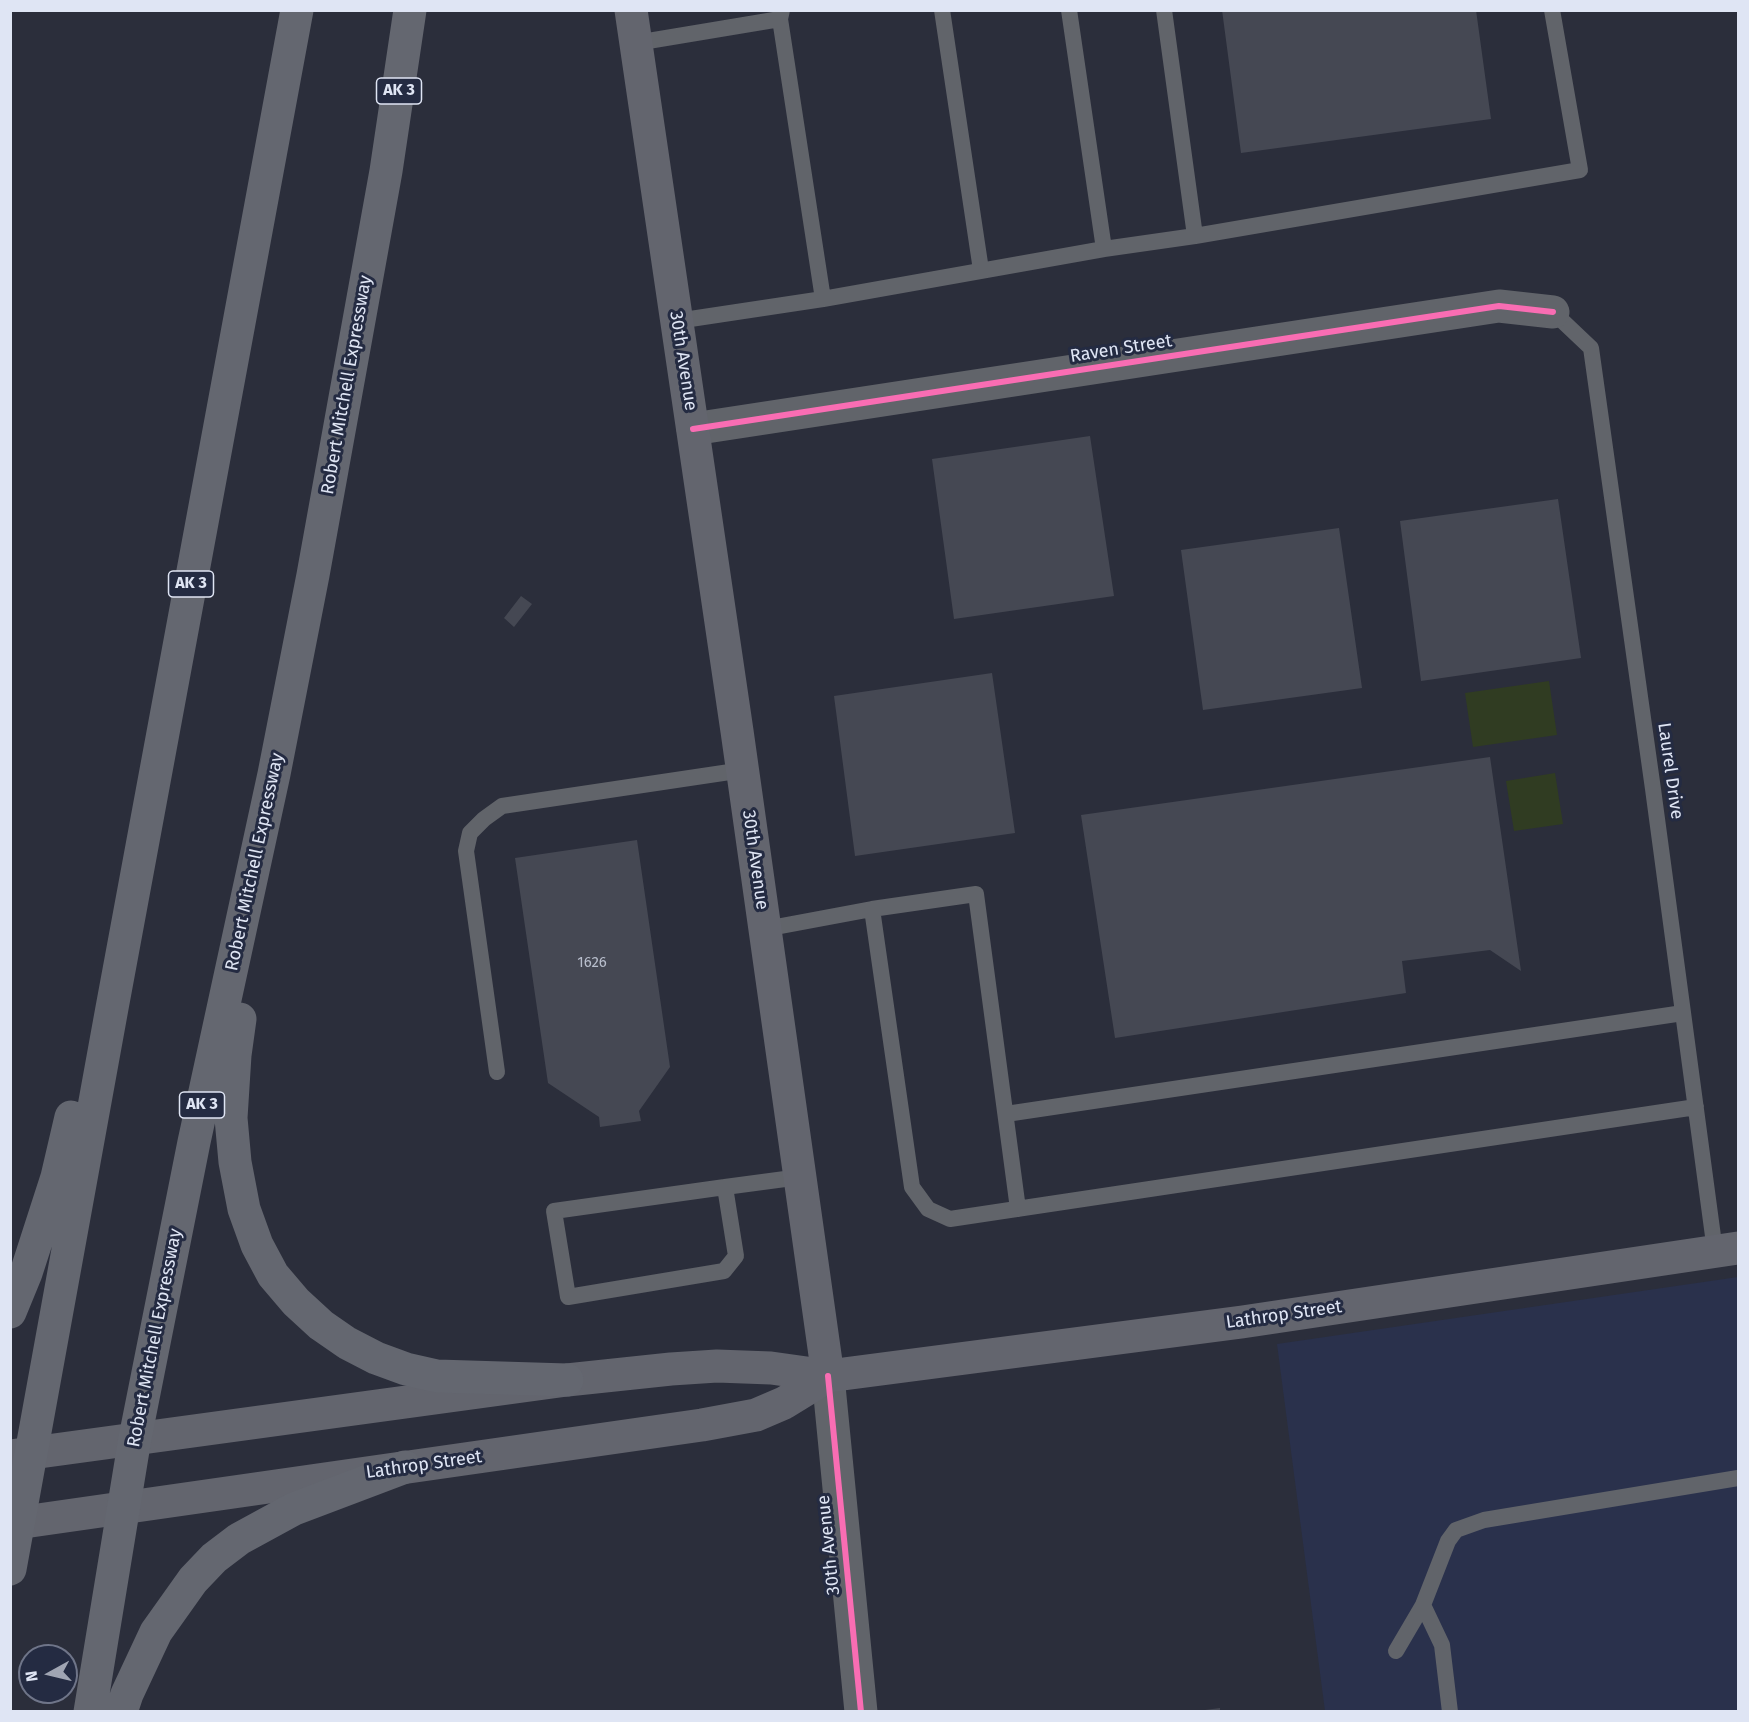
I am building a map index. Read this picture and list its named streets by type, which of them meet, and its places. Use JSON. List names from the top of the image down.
{
  "streets": {
    "highway": ["AK 3", "Robert Mitchell Expressway"],
    "main road": ["30th Avenue", "Lathrop Street"],
    "street": ["Raven Street"],
    "lane": ["Laurel Drive"]
  },
  "crossings": [
    ["AK 3", "Lathrop Street"],
    ["Raven Street", "30th Avenue"],
    ["Raven Street", "Laurel Drive"],
    ["30th Avenue", "Lathrop Street"],
    ["Robert Mitchell Expressway", "Lathrop Street"],
    ["Laurel Drive", "Lathrop Street"]
  ],
  "house_numbers": ["1626"],
  "north": "left"
}
